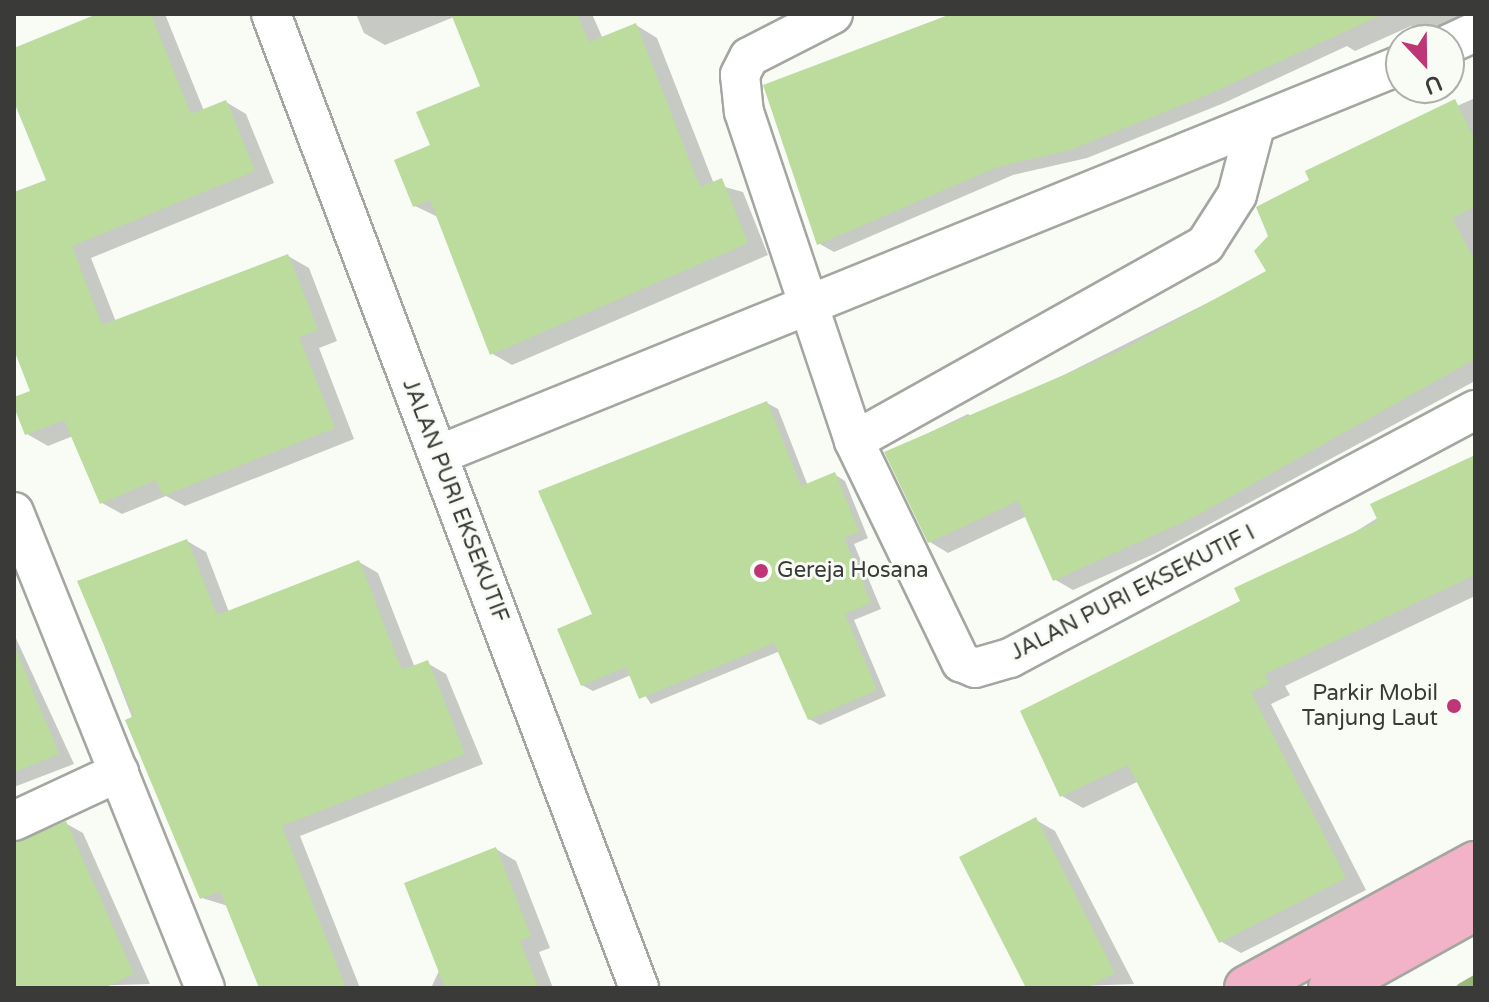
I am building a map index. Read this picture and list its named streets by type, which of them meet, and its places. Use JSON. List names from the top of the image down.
{
  "streets": {
    "street": ["JALAN PURI EKSEKUTIF", "JALAN PURI EKSEKUTIF I"]
  },
  "places": ["Gereja Hosana", "Parkir Mobil Tanjung Laut"],
  "north": "bottom"
}
